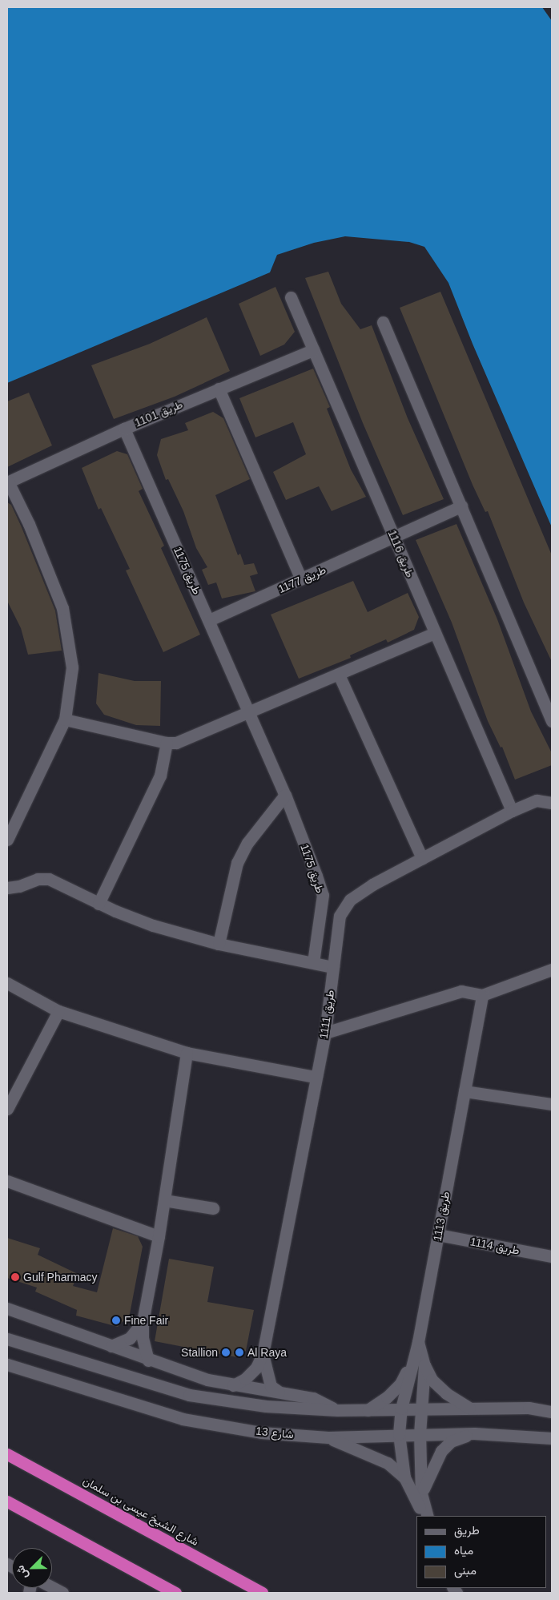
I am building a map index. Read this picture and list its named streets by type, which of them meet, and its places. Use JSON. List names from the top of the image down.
{
  "streets": {
    "highway": ["شارع الشيخ عيسى بن سلمان"],
    "street": [
      "طريق 1101",
      "طريق 1116",
      "طريق 1175",
      "طريق 1177",
      "طريق 1111",
      "طريق 1113",
      "طريق 1114",
      "شارع 13"
    ]
  },
  "crossings": [
    ["طريق 1101", "طريق 1116"],
    ["طريق 1101", "طريق 1175"],
    ["طريق 1116", "طريق 1177"],
    ["طريق 1116", "طريق 1111"],
    ["طريق 1175", "طريق 1177"],
    ["طريق 1113", "طريق 1114"],
    ["طريق 1113", "شارع 13"]
  ],
  "places": [
    "Gulf Pharmacy",
    "Fine Fair",
    "Stallion",
    "Al Raya"
  ],
  "legend": ["طريق", "مياه", "مبنى"],
  "north": "bottom left"
}
